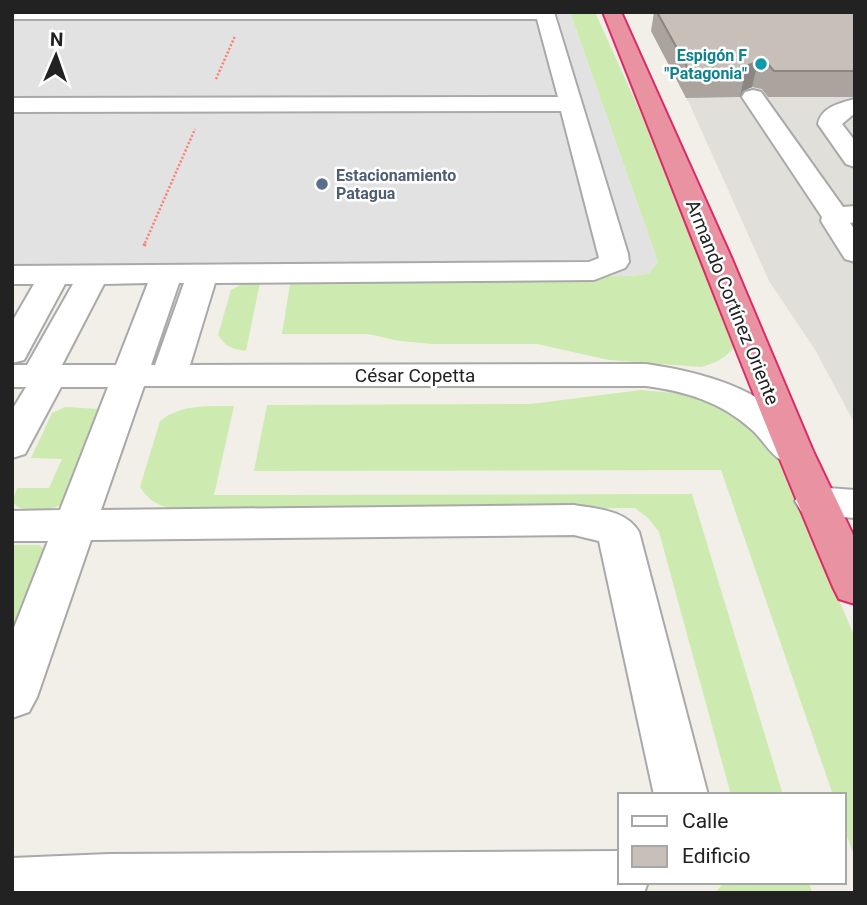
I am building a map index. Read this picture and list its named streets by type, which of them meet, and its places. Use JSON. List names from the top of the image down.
{
  "streets": {
    "highway": ["Armando Cortínez Oriente"],
    "street": ["César Copetta"]
  },
  "crossings": [
    ["Armando Cortínez Oriente", "César Copetta"]
  ],
  "places": ["Espigón F \"Patagonia\"", "Estacionamiento Patagua"],
  "legend": ["Calle", "Edificio"],
  "north": "top"
}
